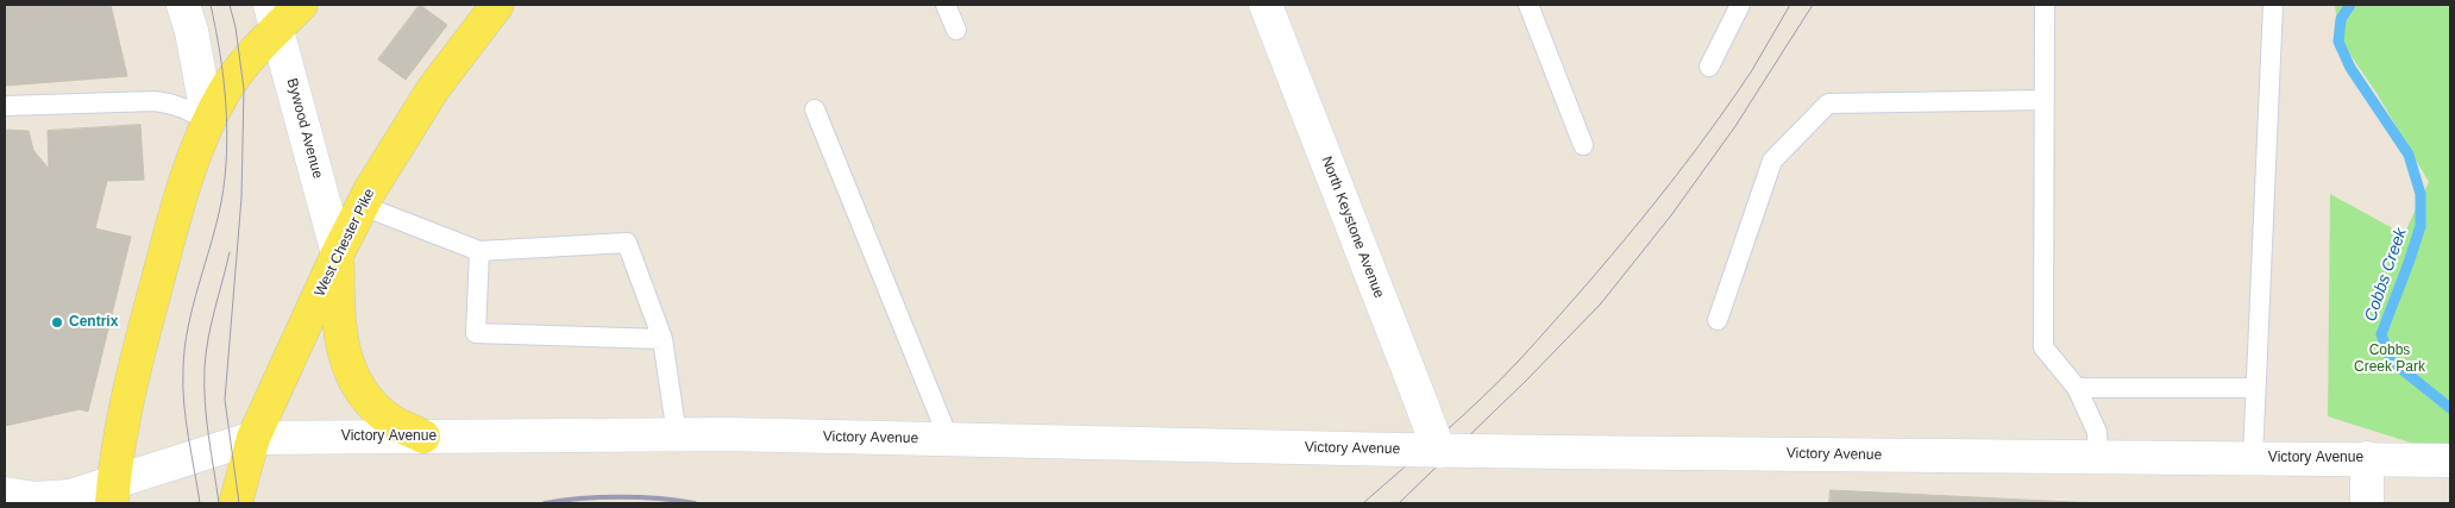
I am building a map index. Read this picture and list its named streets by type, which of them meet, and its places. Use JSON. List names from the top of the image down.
{
  "streets": {
    "main road": ["West Chester Pike"],
    "street": ["Bywood Avenue", "North Keystone Avenue", "Victory Avenue"]
  },
  "crossings": [
    ["Bywood Avenue", "West Chester Pike"],
    ["North Keystone Avenue", "Victory Avenue"],
    ["West Chester Pike", "Victory Avenue"]
  ],
  "water": ["Cobbs Creek"],
  "parks": ["Cobbs Creek Park"],
  "places": ["Centrix"]
}
